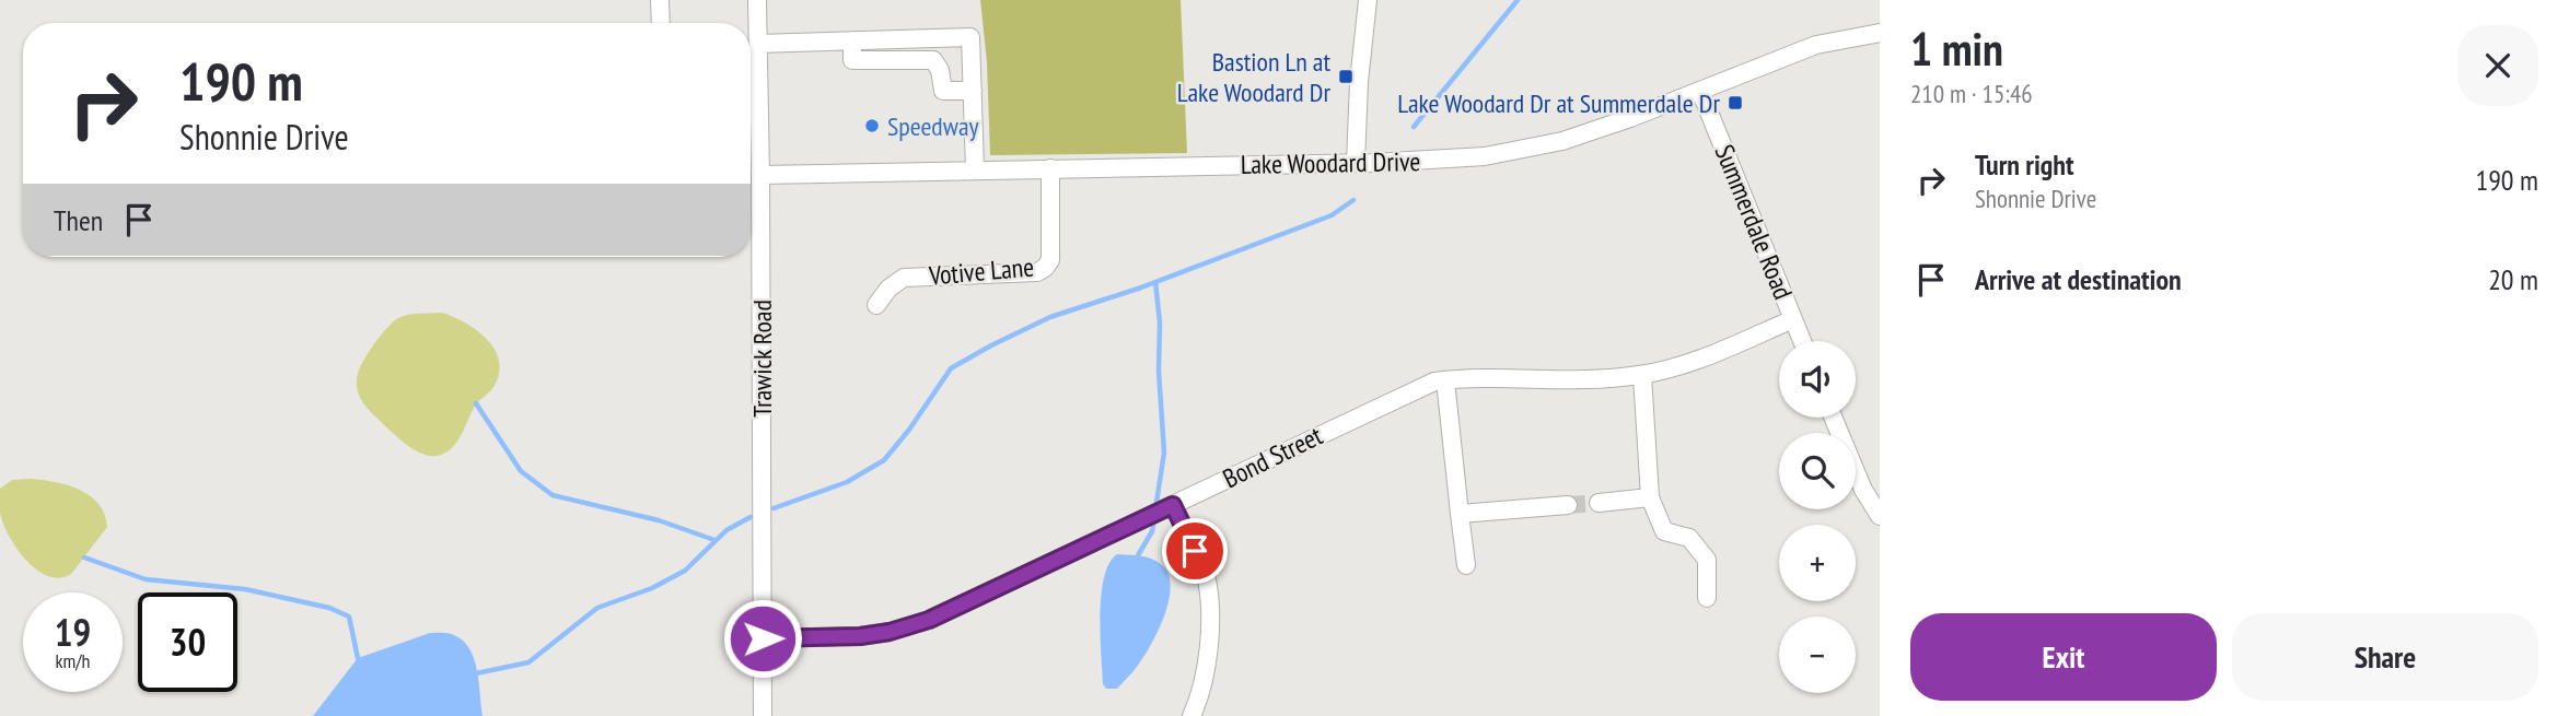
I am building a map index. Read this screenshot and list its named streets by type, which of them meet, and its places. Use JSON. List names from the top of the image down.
{
  "streets": {
    "street": [
      "Lake Woodard Drive",
      "Summerdale Road",
      "Votive Lane",
      "Trawick Road",
      "Bond Street"
    ]
  },
  "crossings": [
    ["Lake Woodard Drive", "Summerdale Road"],
    ["Lake Woodard Drive", "Votive Lane"],
    ["Lake Woodard Drive", "Trawick Road"],
    ["Summerdale Road", "Bond Street"],
    ["Trawick Road", "Bond Street"]
  ],
  "places": {
    "transit": ["Bastion Ln at Lake Woodard Dr", "Lake Woodard Dr at Summerdale Dr"],
    "other": ["Speedway"]
  },
  "page": {
    "heading": ["1 min", "210 m · 15:46"],
    "turn": ["190 m", "Shonnie Drive"],
    "list": [
      {
        "name": "Turn right",
        "note": "Shonnie Drive",
        "value": "190 m"
      },
      {
        "name": "Arrive at destination",
        "value": "20 m"
      }
    ],
    "then": "Then",
    "map_buttons": ["+", "−"],
    "speed": "19 km/h",
    "limit": "30",
    "buttons": ["Exit", "Share"]
  }
}
